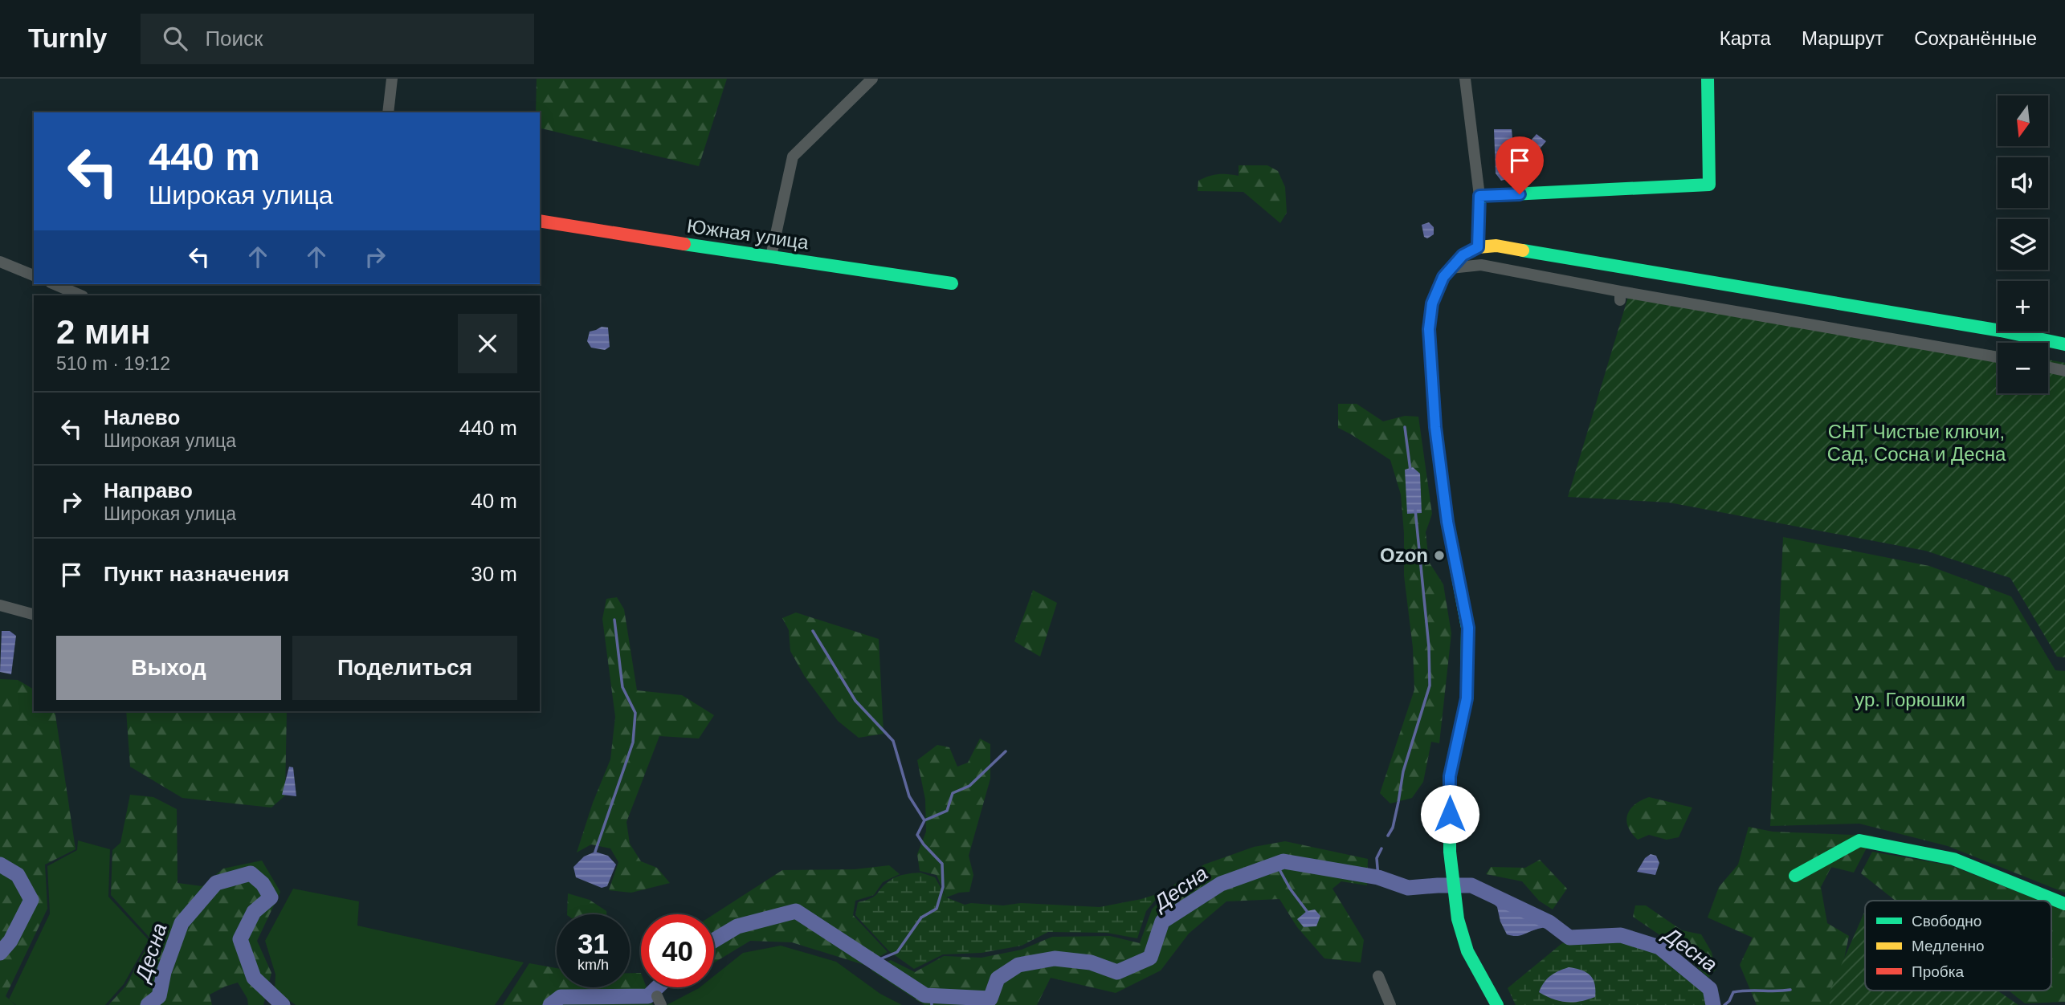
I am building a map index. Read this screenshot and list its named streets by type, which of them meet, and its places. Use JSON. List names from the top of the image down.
{
  "streets": {
    "street": ["Южная улица"]
  },
  "water": ["Десна"],
  "parks": ["СНТ Чистые ключи, Сад, Сосна и Десна", "ур. Горюшки"],
  "places": ["Ozon"],
  "legend": ["Свободно", "Медленно", "Пробка"],
  "north": "bottom",
  "page": {
    "header": "Turnly",
    "search": "Поиск",
    "nav": ["Карта", "Маршрут", "Сохранённые"],
    "map_buttons": ["+", "−"],
    "turn": ["440 m", "Широкая улица"],
    "heading": ["2 мин", "510 m · 19:12"],
    "list": [
      {
        "name": "Налево",
        "note": "Широкая улица",
        "value": "440 m"
      },
      {
        "name": "Направо",
        "note": "Широкая улица",
        "value": "40 m"
      },
      {
        "name": "Пункт назначения",
        "value": "30 m"
      }
    ],
    "buttons": ["Выход", "Поделиться"],
    "speed": "31 km/h",
    "limit": "40"
  }
}
